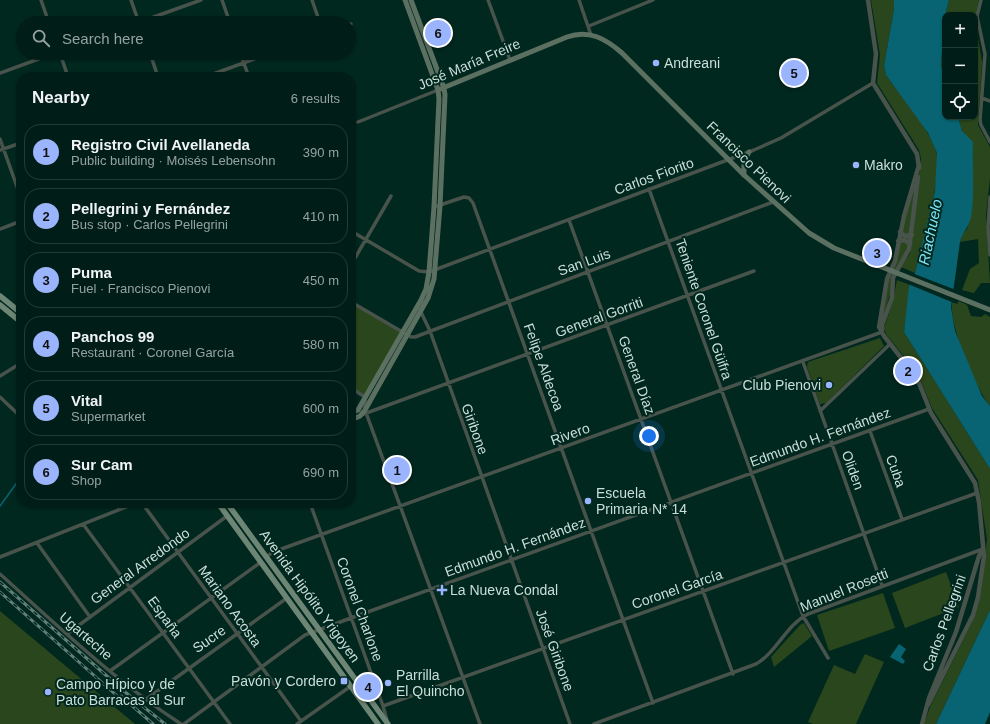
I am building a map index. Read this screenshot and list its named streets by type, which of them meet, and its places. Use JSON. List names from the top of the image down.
{
  "streets": {
    "main road": ["José María Freire", "Francisco Pienovi", "Avenida Hipólito Yrigoyen"],
    "street": [
      "Carlos Fiorito",
      "San Luis",
      "Teniente Coronel Güifra",
      "General Gorriti",
      "Felipe Aldecoa",
      "General Díaz",
      "Giribone",
      "Rivero",
      "Edmundo H. Fernández",
      "Oliden",
      "Cuba",
      "General Arredondo",
      "Coronel García",
      "Manuel Rosetti",
      "Mariano Acosta",
      "Coronel Charlone",
      "España",
      "Carlos Pellegrini",
      "Ugarteche",
      "Sucre",
      "José Giribone"
    ]
  },
  "crossings": [
    ["José María Freire", "Francisco Pienovi"],
    ["Francisco Pienovi", "Carlos Fiorito"],
    ["Francisco Pienovi", "San Luis"],
    ["Carlos Fiorito", "Teniente Coronel Güifra"],
    ["Carlos Fiorito", "Felipe Aldecoa"],
    ["Carlos Fiorito", "General Díaz"],
    ["San Luis", "Teniente Coronel Güifra"],
    ["San Luis", "Felipe Aldecoa"],
    ["San Luis", "General Díaz"],
    ["San Luis", "Giribone"],
    ["Teniente Coronel Güifra", "General Gorriti"],
    ["Teniente Coronel Güifra", "Rivero"],
    ["Teniente Coronel Güifra", "Edmundo H. Fernández"],
    ["Teniente Coronel Güifra", "Coronel García"],
    ["Teniente Coronel Güifra", "Manuel Rosetti"],
    ["General Gorriti", "Felipe Aldecoa"],
    ["General Gorriti", "General Díaz"],
    ["General Gorriti", "Giribone"],
    ["Felipe Aldecoa", "Rivero"],
    ["Felipe Aldecoa", "Edmundo H. Fernández"],
    ["Felipe Aldecoa", "Coronel García"],
    ["Felipe Aldecoa", "Manuel Rosetti"],
    ["General Díaz", "Rivero"],
    ["General Díaz", "Edmundo H. Fernández"],
    ["General Díaz", "Coronel García"],
    ["General Díaz", "Manuel Rosetti"],
    ["Giribone", "Rivero"],
    ["Giribone", "Edmundo H. Fernández"],
    ["Giribone", "José Giribone"],
    ["Rivero", "Oliden"],
    ["Rivero", "Avenida Hipólito Yrigoyen"],
    ["Rivero", "Coronel Charlone"],
    ["Rivero", "Carlos Pellegrini"],
    ["Edmundo H. Fernández", "Oliden"],
    ["Edmundo H. Fernández", "Cuba"],
    ["Edmundo H. Fernández", "Avenida Hipólito Yrigoyen"],
    ["Edmundo H. Fernández", "Coronel Charlone"],
    ["Edmundo H. Fernández", "Carlos Pellegrini"],
    ["Edmundo H. Fernández", "José Giribone"],
    ["Oliden", "Coronel García"],
    ["Oliden", "Manuel Rosetti"],
    ["Cuba", "Coronel García"],
    ["General Arredondo", "Avenida Hipólito Yrigoyen"],
    ["General Arredondo", "Mariano Acosta"],
    ["General Arredondo", "España"],
    ["General Arredondo", "Ugarteche"],
    ["Coronel García", "Coronel Charlone"],
    ["Coronel García", "Carlos Pellegrini"],
    ["Coronel García", "José Giribone"],
    ["Manuel Rosetti", "Carlos Pellegrini"],
    ["Avenida Hipólito Yrigoyen", "Coronel Charlone"],
    ["Avenida Hipólito Yrigoyen", "Sucre"],
    ["Mariano Acosta", "Sucre"],
    ["España", "Sucre"],
    ["Ugarteche", "Sucre"]
  ],
  "water": ["Riachuelo"],
  "places": {
    "other": [
      "Andreani",
      "Makro",
      "Club Pienovi",
      "Escuela Primaria N* 14",
      "Parrilla El Quincho",
      "Campo Hípico y de Pato Barracas al Sur"
    ],
    "health": ["La Nueva Condal"],
    "transit": ["Pavón y Cordero"]
  },
  "page": {
    "map_buttons": ["+", "−"],
    "search": "Search here",
    "pins": [
      "6",
      "5",
      "3",
      "2",
      "1",
      "4"
    ],
    "heading": ["Nearby", "6 results"],
    "list": [
      {
        "mark": "1",
        "name": "Registro Civil Avellaneda",
        "note": "Public building · Moisés Lebensohn",
        "value": "390 m"
      },
      {
        "mark": "2",
        "name": "Pellegrini y Fernández",
        "note": "Bus stop · Carlos Pellegrini",
        "value": "410 m"
      },
      {
        "mark": "3",
        "name": "Puma",
        "note": "Fuel · Francisco Pienovi",
        "value": "450 m"
      },
      {
        "mark": "4",
        "name": "Panchos 99",
        "note": "Restaurant · Coronel García",
        "value": "580 m"
      },
      {
        "mark": "5",
        "name": "Vital",
        "note": "Supermarket",
        "value": "600 m"
      },
      {
        "mark": "6",
        "name": "Sur Cam",
        "note": "Shop",
        "value": "690 m"
      }
    ]
  }
}
